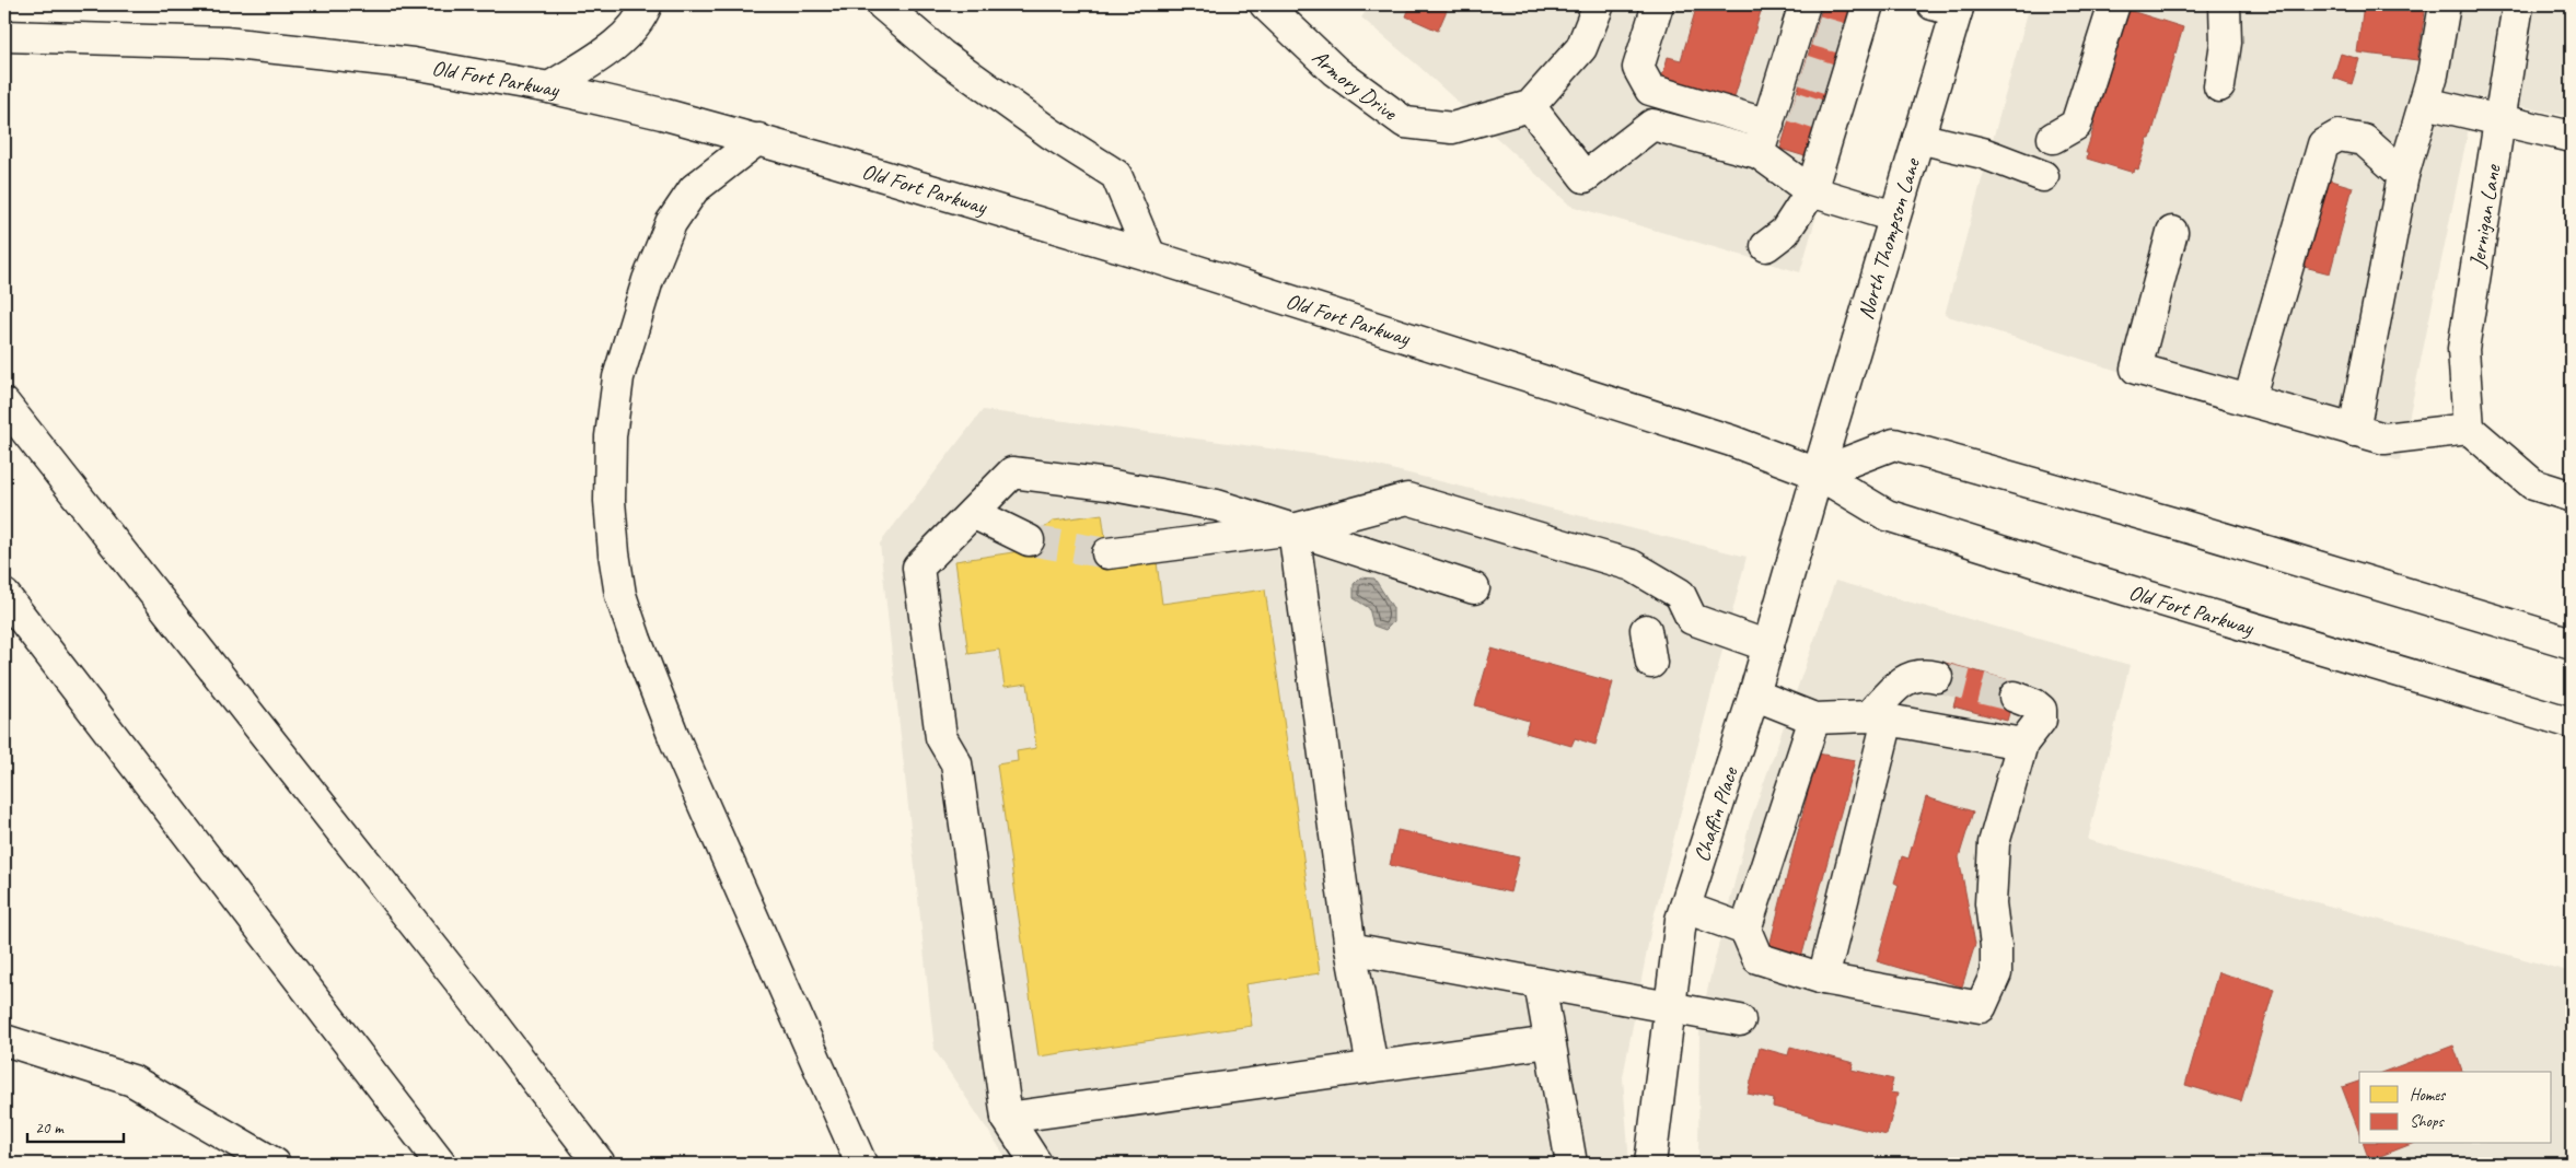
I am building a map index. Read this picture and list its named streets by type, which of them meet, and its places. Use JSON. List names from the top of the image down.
{
  "streets": {
    "main road": [
      "Old Fort Parkway",
      "Armory Drive",
      "Jernigan Lane",
      "North Thompson Lane",
      "Chaffin Place"
    ]
  },
  "crossings": [
    ["Old Fort Parkway", "North Thompson Lane"],
    ["Old Fort Parkway", "Chaffin Place"],
    ["North Thompson Lane", "Chaffin Place"]
  ],
  "legend": ["Homes", "Shops"],
  "scale_bar": "20 m"
}
